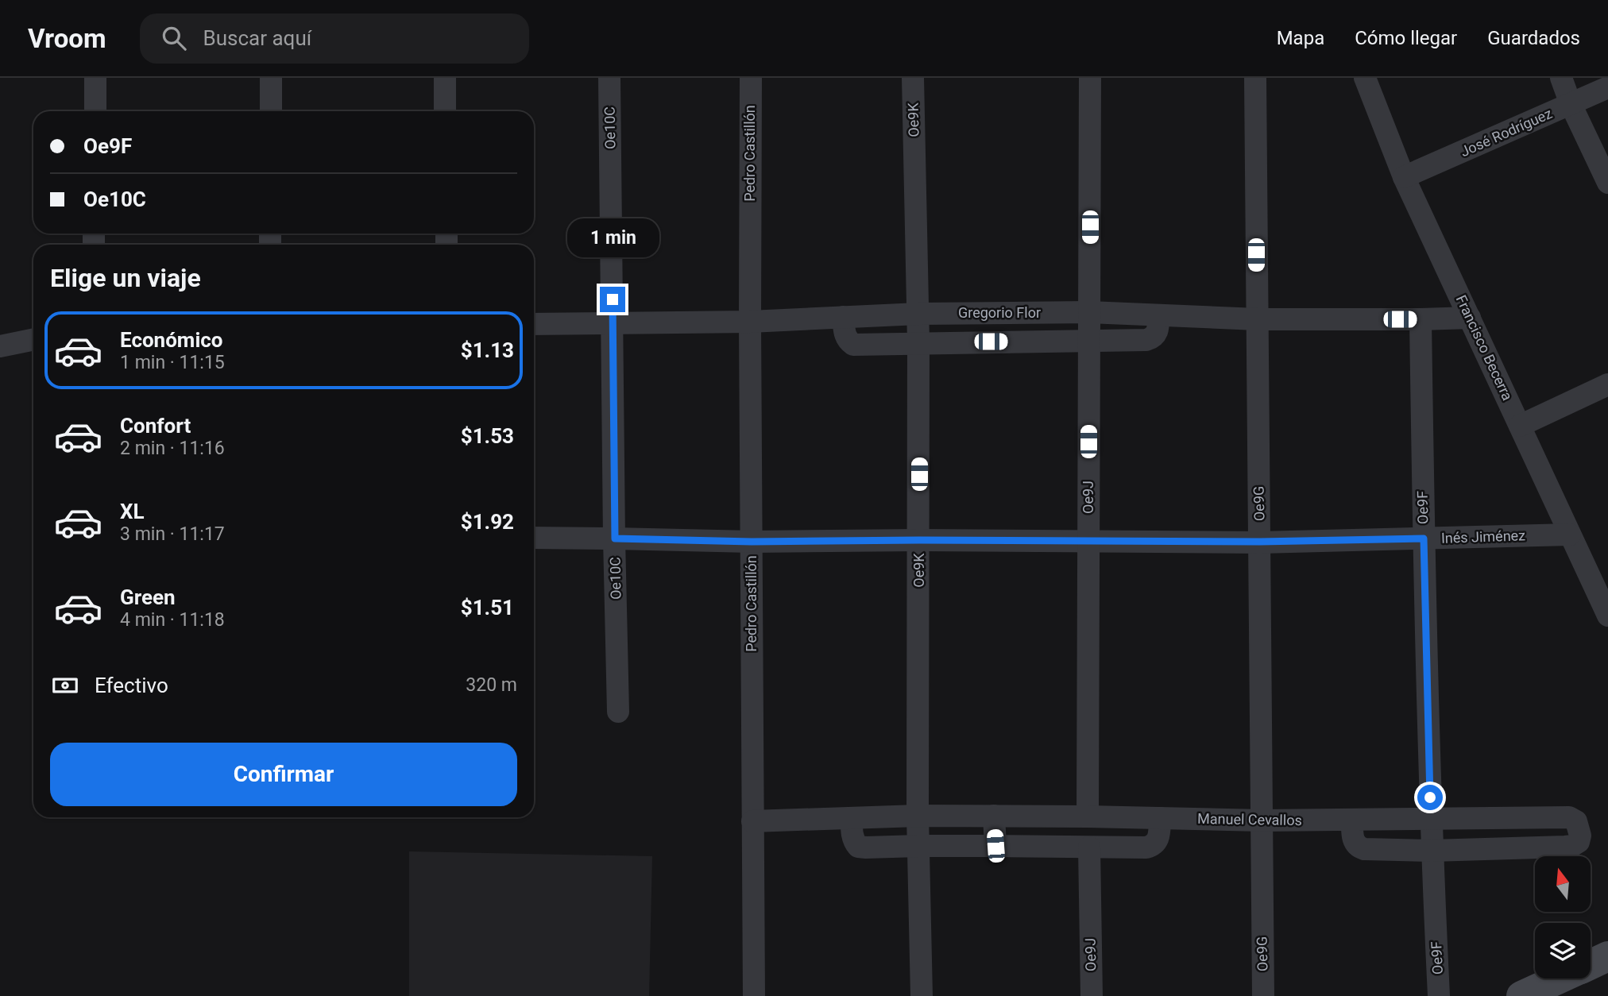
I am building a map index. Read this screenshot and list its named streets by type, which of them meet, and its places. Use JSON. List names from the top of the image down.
{
  "streets": {
    "street": [
      "Oe9K",
      "Oe10C",
      "José Rodríguez",
      "Pedro Castillón",
      "Gregorio Flor",
      "Francisco Becerra",
      "Oe9J",
      "Oe9G",
      "Oe9F",
      "Inés Jiménez",
      "Manuel Cevallos"
    ]
  },
  "crossings": [
    ["Oe9K", "Gregorio Flor"],
    ["Oe9K", "Inés Jiménez"],
    ["Oe9K", "Manuel Cevallos"],
    ["Oe10C", "Gregorio Flor"],
    ["Oe10C", "Inés Jiménez"],
    ["José Rodríguez", "Francisco Becerra"],
    ["Pedro Castillón", "Gregorio Flor"],
    ["Pedro Castillón", "Inés Jiménez"],
    ["Pedro Castillón", "Manuel Cevallos"],
    ["Gregorio Flor", "Francisco Becerra"],
    ["Gregorio Flor", "Oe9J"],
    ["Gregorio Flor", "Oe9G"],
    ["Gregorio Flor", "Oe9F"],
    ["Francisco Becerra", "Inés Jiménez"],
    ["Oe9J", "Inés Jiménez"],
    ["Oe9J", "Manuel Cevallos"],
    ["Oe9G", "Inés Jiménez"],
    ["Oe9G", "Manuel Cevallos"],
    ["Oe9F", "Inés Jiménez"],
    ["Oe9F", "Manuel Cevallos"]
  ],
  "north": "top",
  "page": {
    "header": "Vroom",
    "search": "Buscar aquí",
    "nav": ["Mapa", "Cómo llegar", "Guardados"],
    "banner": ["Oe9F", "Oe10C"],
    "bubble": "1 min",
    "heading": "Elige un viaje",
    "list": [
      {
        "name": "Económico",
        "note": "1 min · 11:15",
        "value": "$1.13"
      },
      {
        "name": "Confort",
        "note": "2 min · 11:16",
        "value": "$1.53"
      },
      {
        "name": "XL",
        "note": "3 min · 11:17",
        "value": "$1.92"
      },
      {
        "name": "Green",
        "note": "4 min · 11:18",
        "value": "$1.51"
      }
    ],
    "pay": ["Efectivo", "320 m"],
    "buttons": "Confirmar"
  }
}
